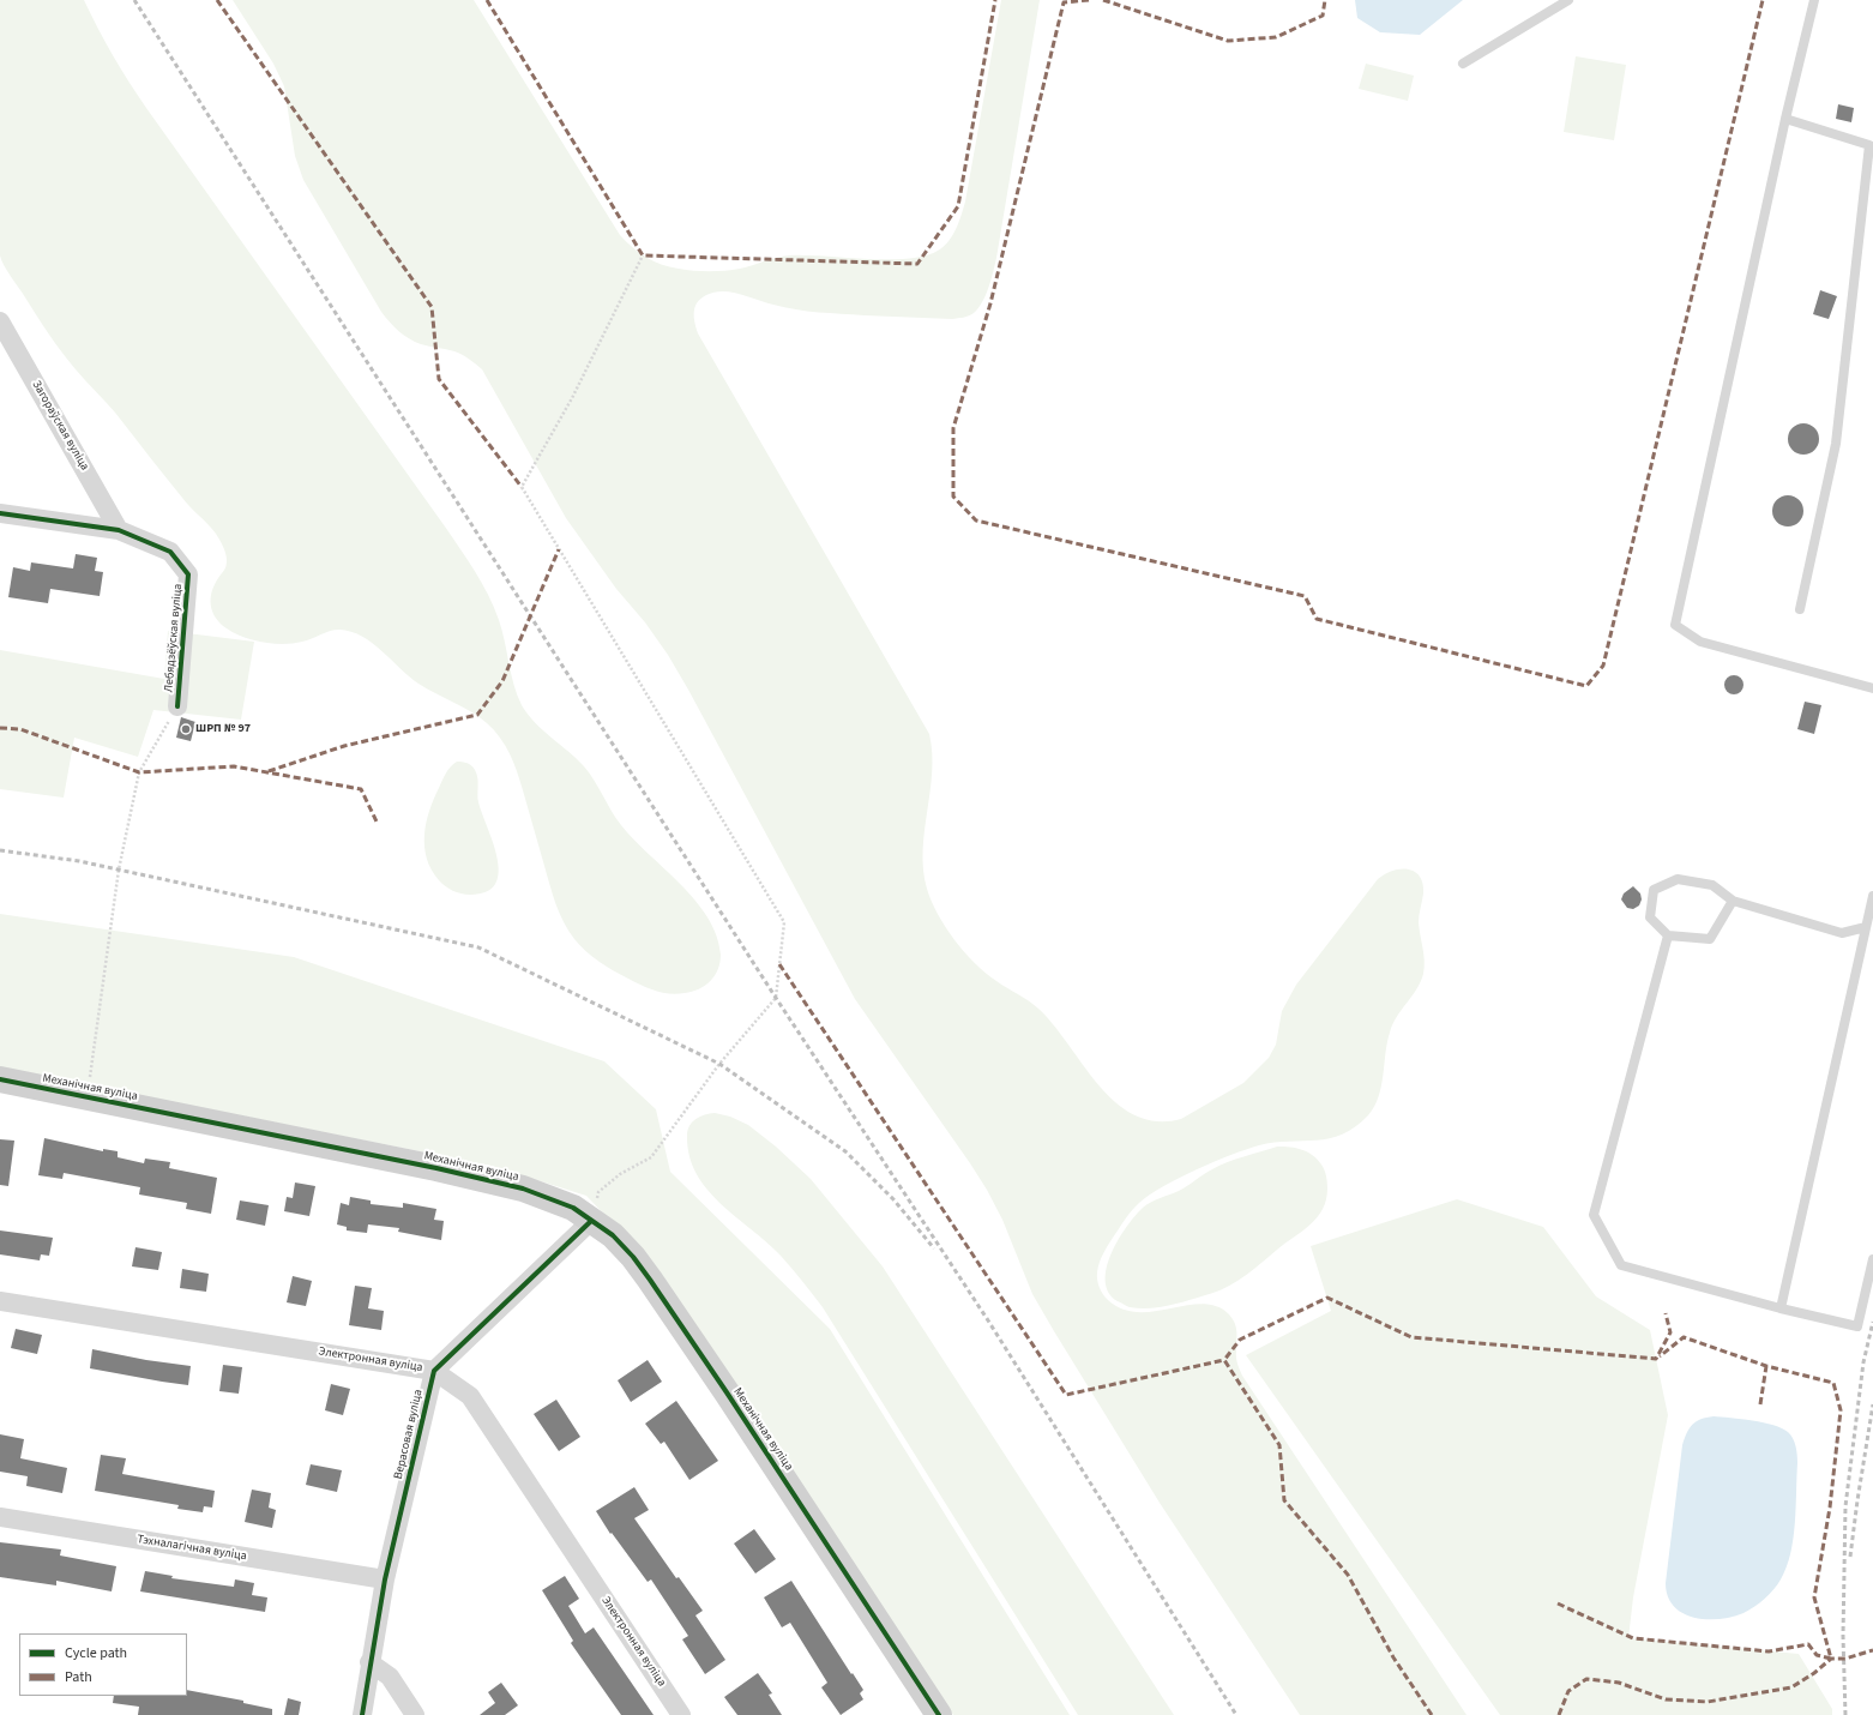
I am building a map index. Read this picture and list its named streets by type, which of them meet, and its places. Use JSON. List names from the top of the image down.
{
  "streets": {
    "street": [
      "Загораўская вуліца",
      "Лебядзёўская вуліца",
      "Механічная вуліца",
      "Электронная вуліца",
      "Верасовая вуліца",
      "Тэхналагічная вуліца"
    ]
  },
  "crossings": [
    ["Загораўская вуліца", "Лебядзёўская вуліца"],
    ["Электронная вуліца", "Верасовая вуліца"],
    ["Верасовая вуліца", "Тэхналагічная вуліца"]
  ],
  "places": ["ШРП № 97"],
  "legend": ["Cycle path", "Path"]
}
